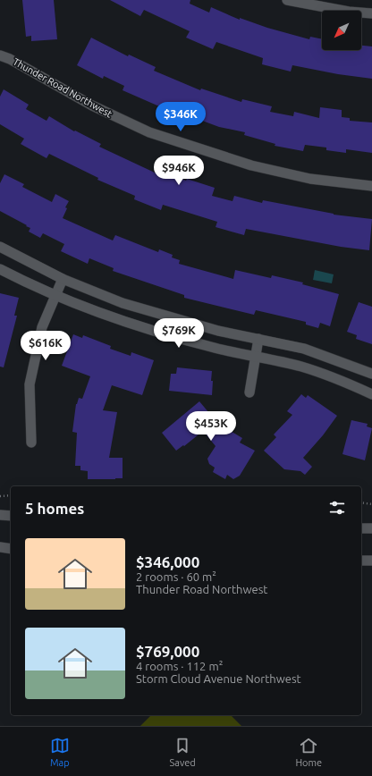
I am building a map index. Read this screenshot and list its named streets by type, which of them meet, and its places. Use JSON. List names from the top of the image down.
{
  "streets": {
    "street": ["Thunder Road Northwest"]
  },
  "north": "bottom left",
  "page": {
    "price": [
      "$346K",
      "$946K",
      "$769K",
      "$616K",
      "$453K"
    ],
    "heading": "5 homes",
    "list": [
      {
        "name": "$346,000",
        "note": "2 rooms · 60 m² · Thunder Road Northwest"
      },
      {
        "name": "$769,000",
        "note": "4 rooms · 112 m² · Storm Cloud Avenue Northwest"
      }
    ],
    "tabs": ["Map", "Saved", "Home"]
  }
}
